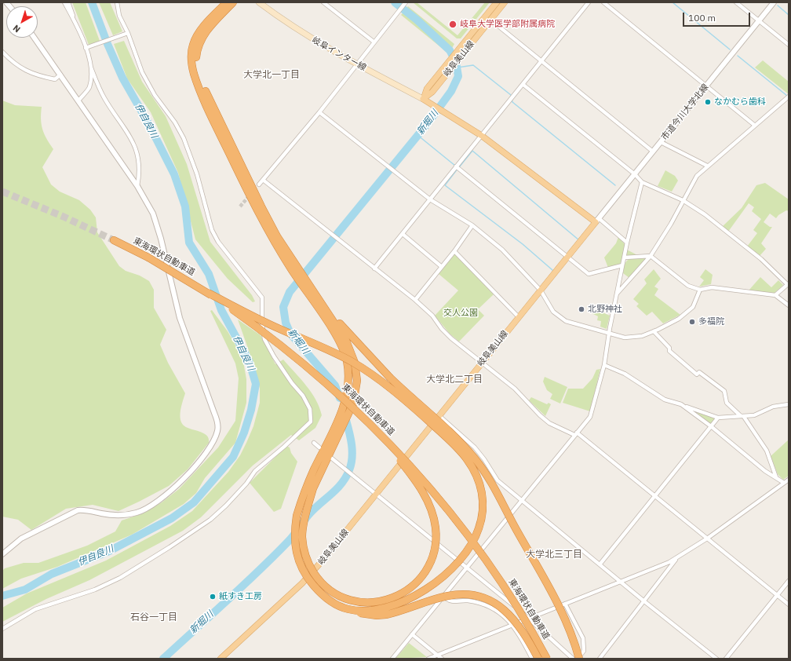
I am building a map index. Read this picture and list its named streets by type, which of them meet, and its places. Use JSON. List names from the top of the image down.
{
  "streets": {
    "highway": ["東海環状自動車道"],
    "main road": ["岐阜インター線", "岐阜美山線"],
    "street": ["市道今川大学北線"]
  },
  "crossings": [
    ["岐阜インター線", "岐阜美山線"],
    ["岐阜美山線", "市道今川大学北線"]
  ],
  "districts": [
    "大学北一丁目",
    "大学北二丁目",
    "大学北三丁目",
    "石谷一丁目"
  ],
  "water": ["伊自良川", "新堀川"],
  "parks": ["交人公園"],
  "places": [
    "岐阜大学医学部附属病院",
    "なかむら歯科",
    "北野神社",
    "多福院",
    "紙すき工房"
  ],
  "scale_bar": "100 m",
  "north": "bottom left"
}
